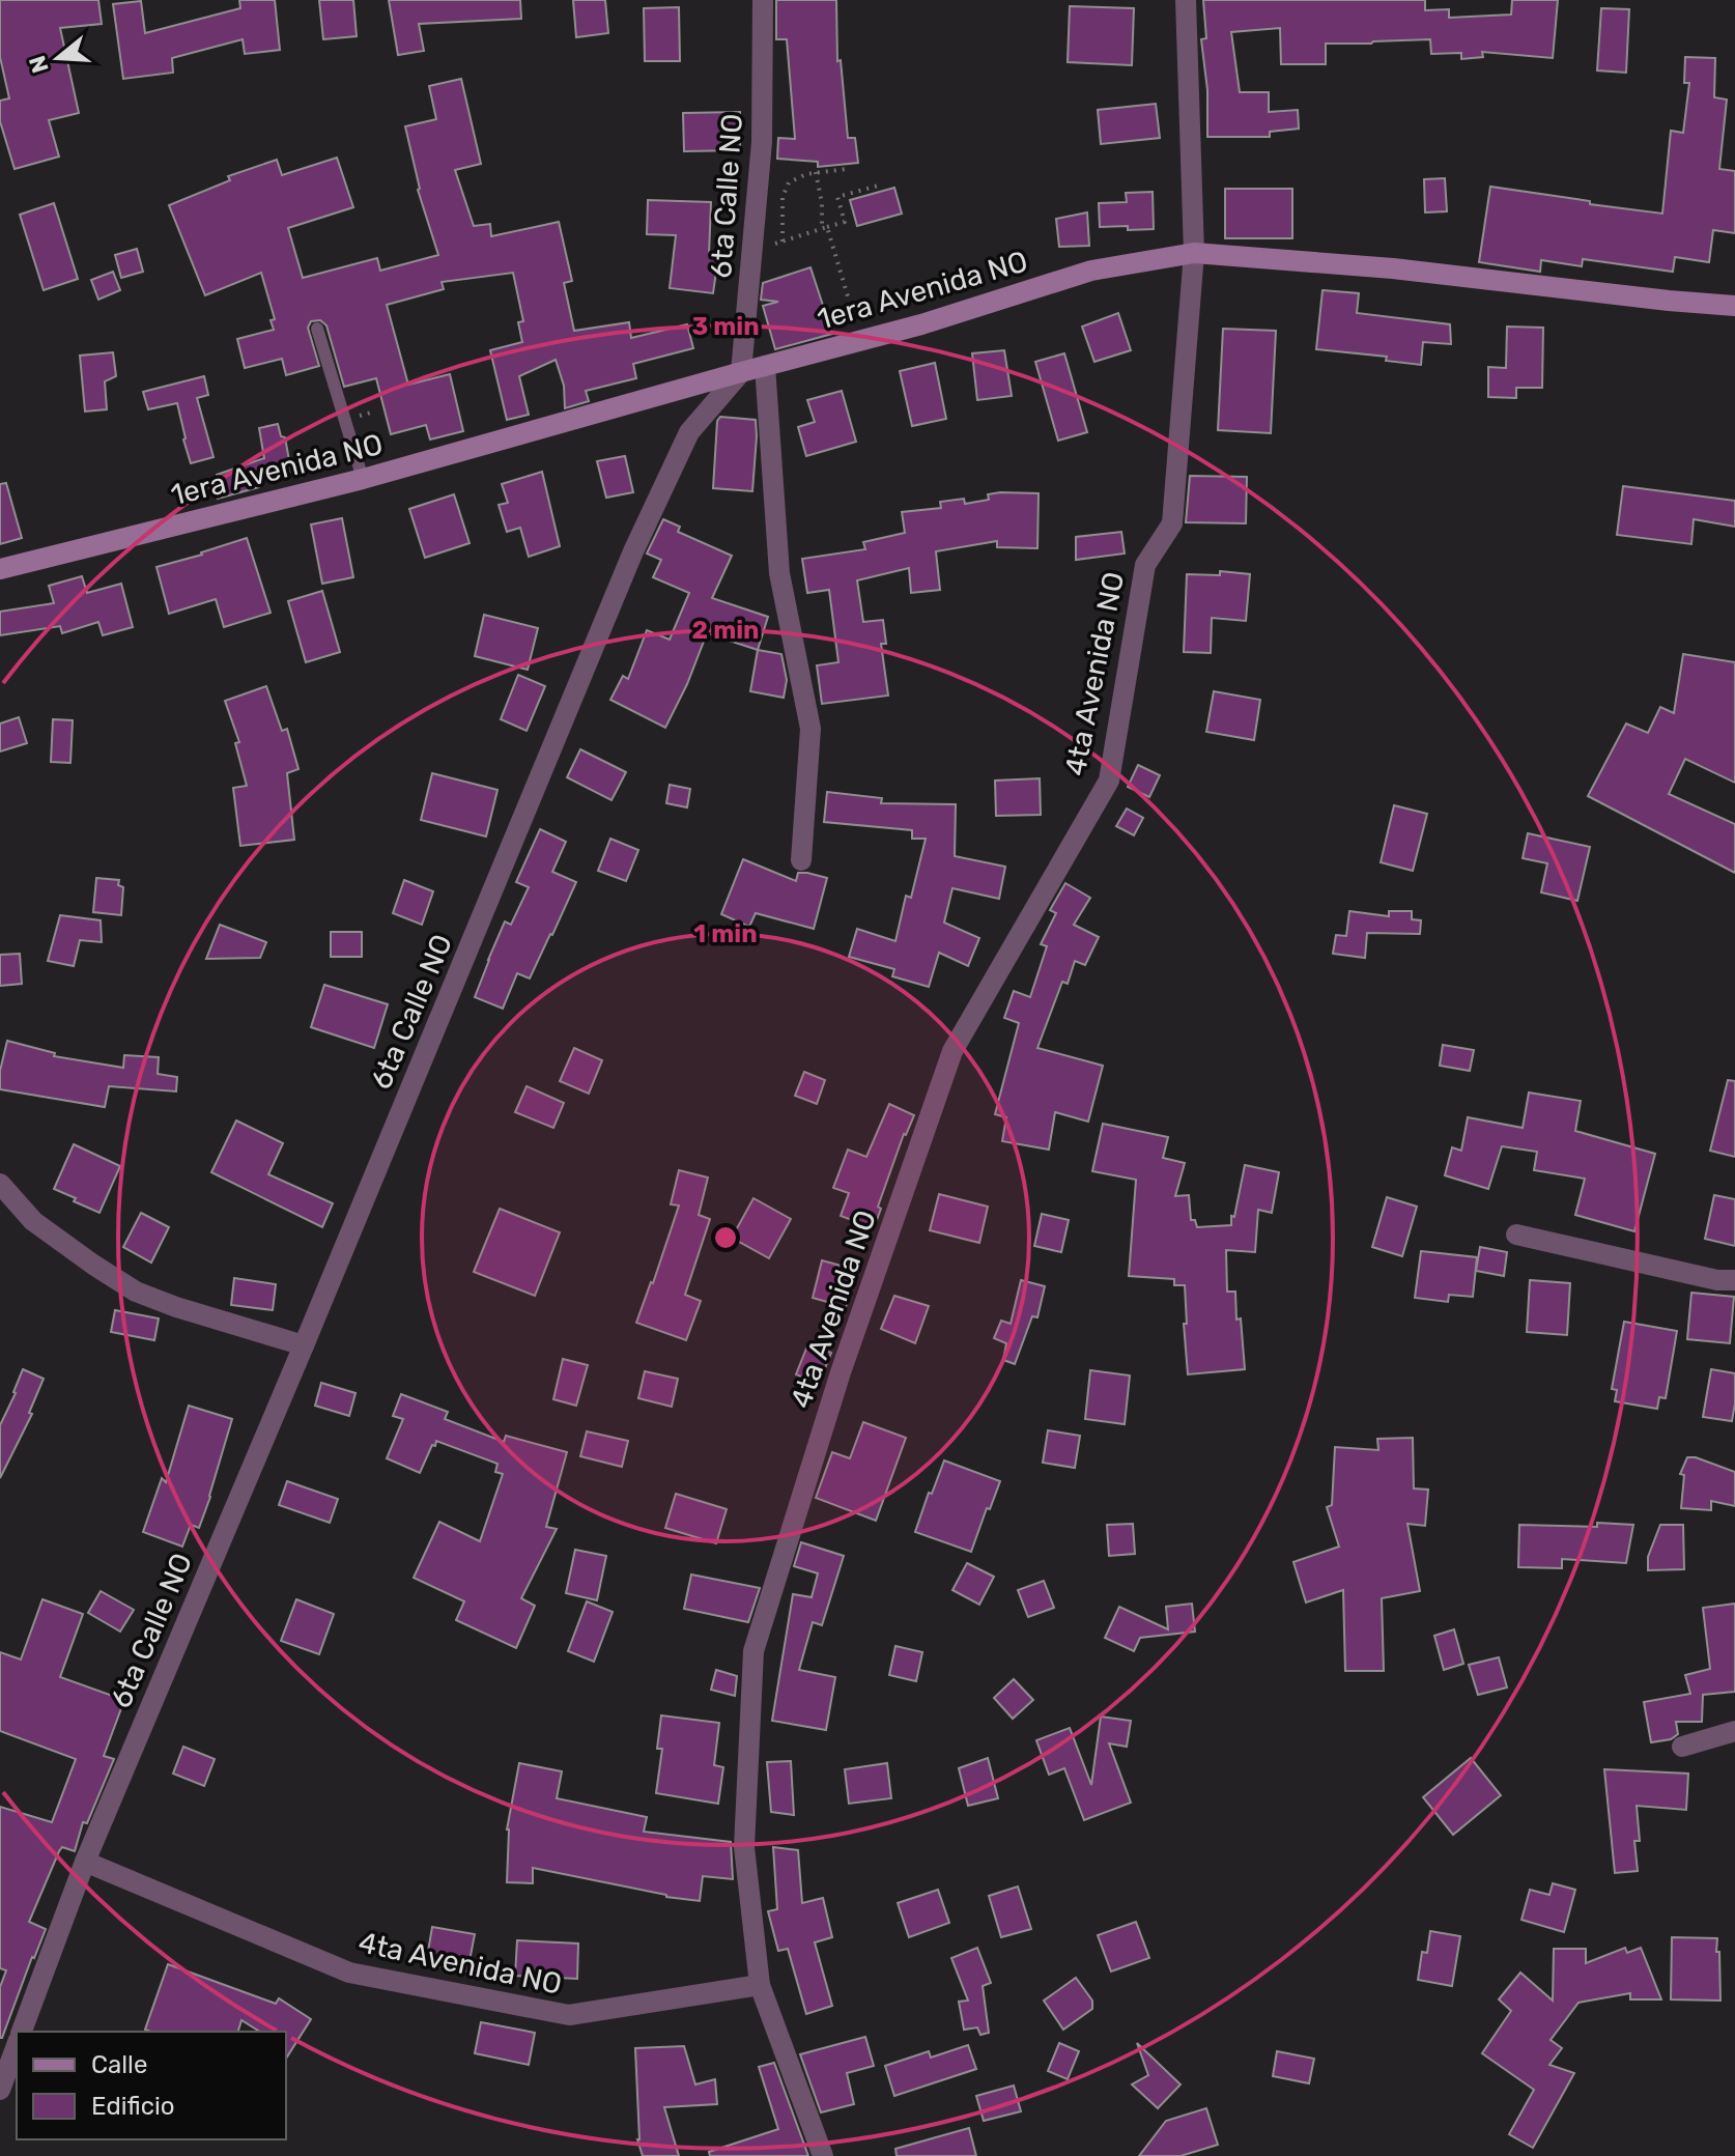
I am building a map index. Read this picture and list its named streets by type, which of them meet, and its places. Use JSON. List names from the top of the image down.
{
  "streets": {
    "street": ["6ta Calle NO", "1era Avenida NO", "4ta Avenida NO"]
  },
  "crossings": [
    ["6ta Calle NO", "1era Avenida NO"],
    ["6ta Calle NO", "4ta Avenida NO"],
    ["1era Avenida NO", "4ta Avenida NO"]
  ],
  "legend": ["Calle", "Edificio"],
  "north": "left",
  "rings": ["3 min", "2 min", "1 min"]
}
